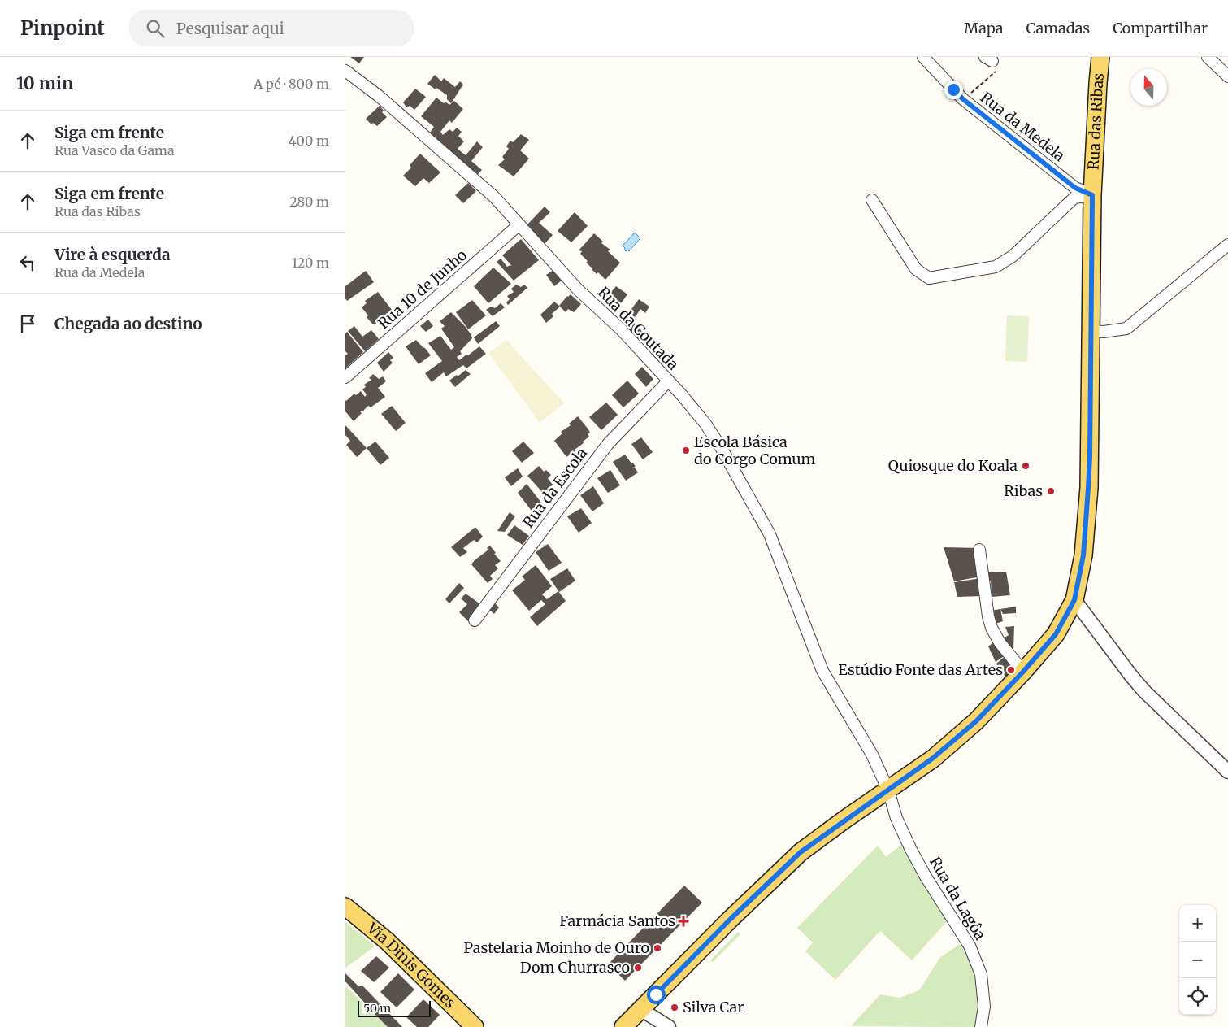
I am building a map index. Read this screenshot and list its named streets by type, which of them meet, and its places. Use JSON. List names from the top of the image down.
{
  "streets": {
    "main road": ["Rua das Ribas", "Via Dinis Gomes"],
    "street": [
      "Rua da Medela",
      "Rua 10 de Junho",
      "Rua da Coutada",
      "Rua da Escola",
      "Rua da Lagôa"
    ]
  },
  "crossings": [
    ["Rua das Ribas", "Rua da Medela"],
    ["Rua das Ribas", "Rua da Coutada"],
    ["Rua das Ribas", "Rua da Lagôa"],
    ["Rua 10 de Junho", "Rua da Coutada"],
    ["Rua da Coutada", "Rua da Escola"],
    ["Rua da Coutada", "Rua da Lagôa"]
  ],
  "places": {
    "other": [
      "Escola Básica do Corgo Comum",
      "Quiosque do Koala",
      "Ribas",
      "Estúdio Fonte das Artes",
      "Pastelaria Moinho de Ouro",
      "Dom Churrasco",
      "Silva Car"
    ],
    "health": ["Farmácia Santos"]
  },
  "scale_bar": "50 m",
  "north": "top",
  "page": {
    "header": "Pinpoint",
    "search": "Pesquisar aqui",
    "nav": ["Mapa", "Camadas", "Compartilhar"],
    "heading": ["10 min", "A pé · 800 m"],
    "list": [
      ["Siga em frente", "Rua Vasco da Gama", "400 m"],
      ["Siga em frente", "Rua das Ribas", "280 m"],
      ["Vire à esquerda", "Rua da Medela", "120 m"],
      "Chegada ao destino"
    ],
    "map_buttons": ["+", "−"],
    "scale": "50 m"
  }
}
